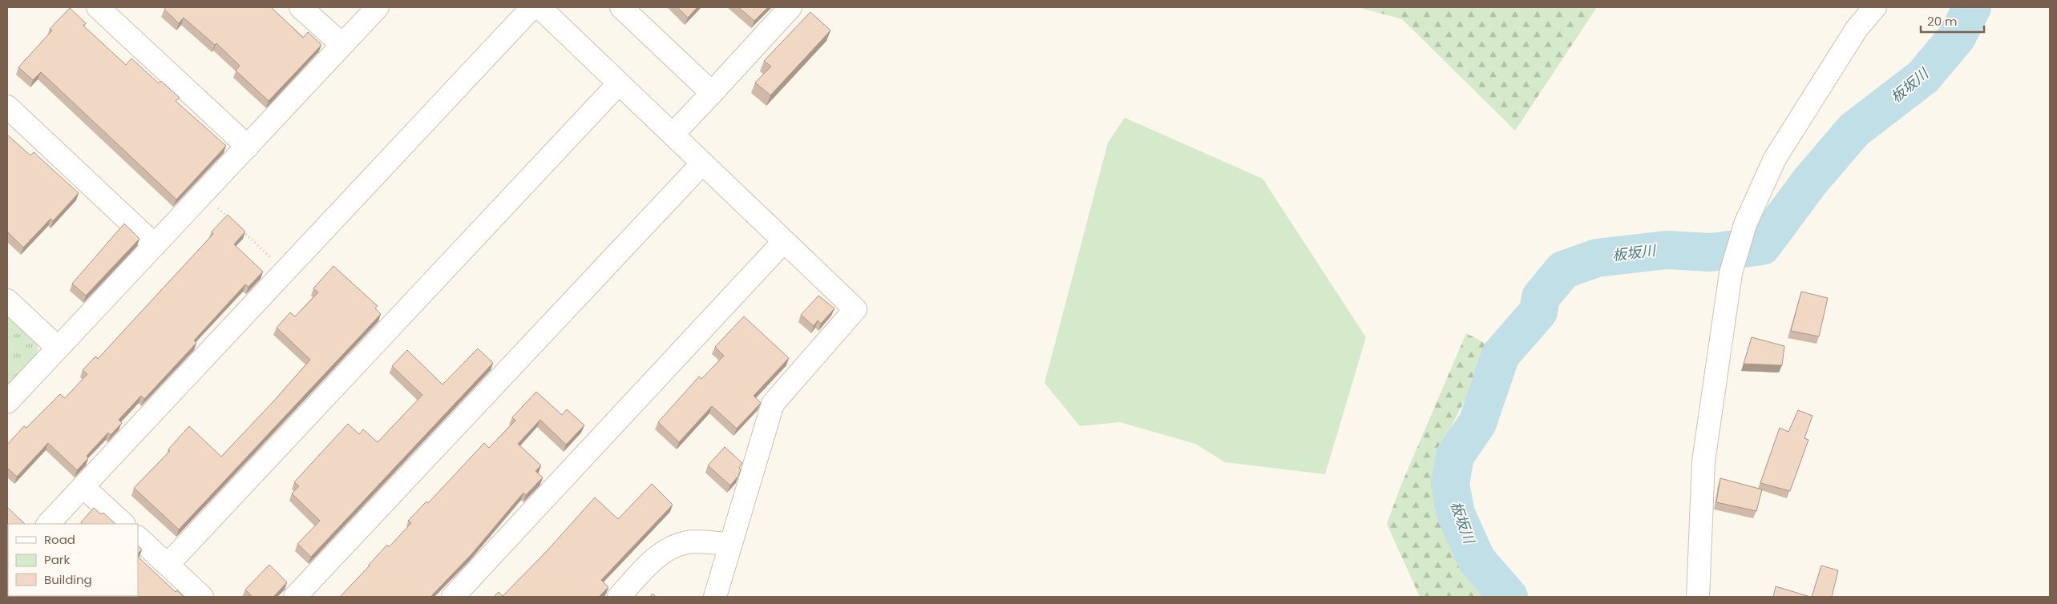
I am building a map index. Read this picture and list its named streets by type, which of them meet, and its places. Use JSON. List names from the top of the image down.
{
  "water": ["板坂川"],
  "legend": ["Road", "Park", "Building"],
  "scale_bar": "20 m"
}
